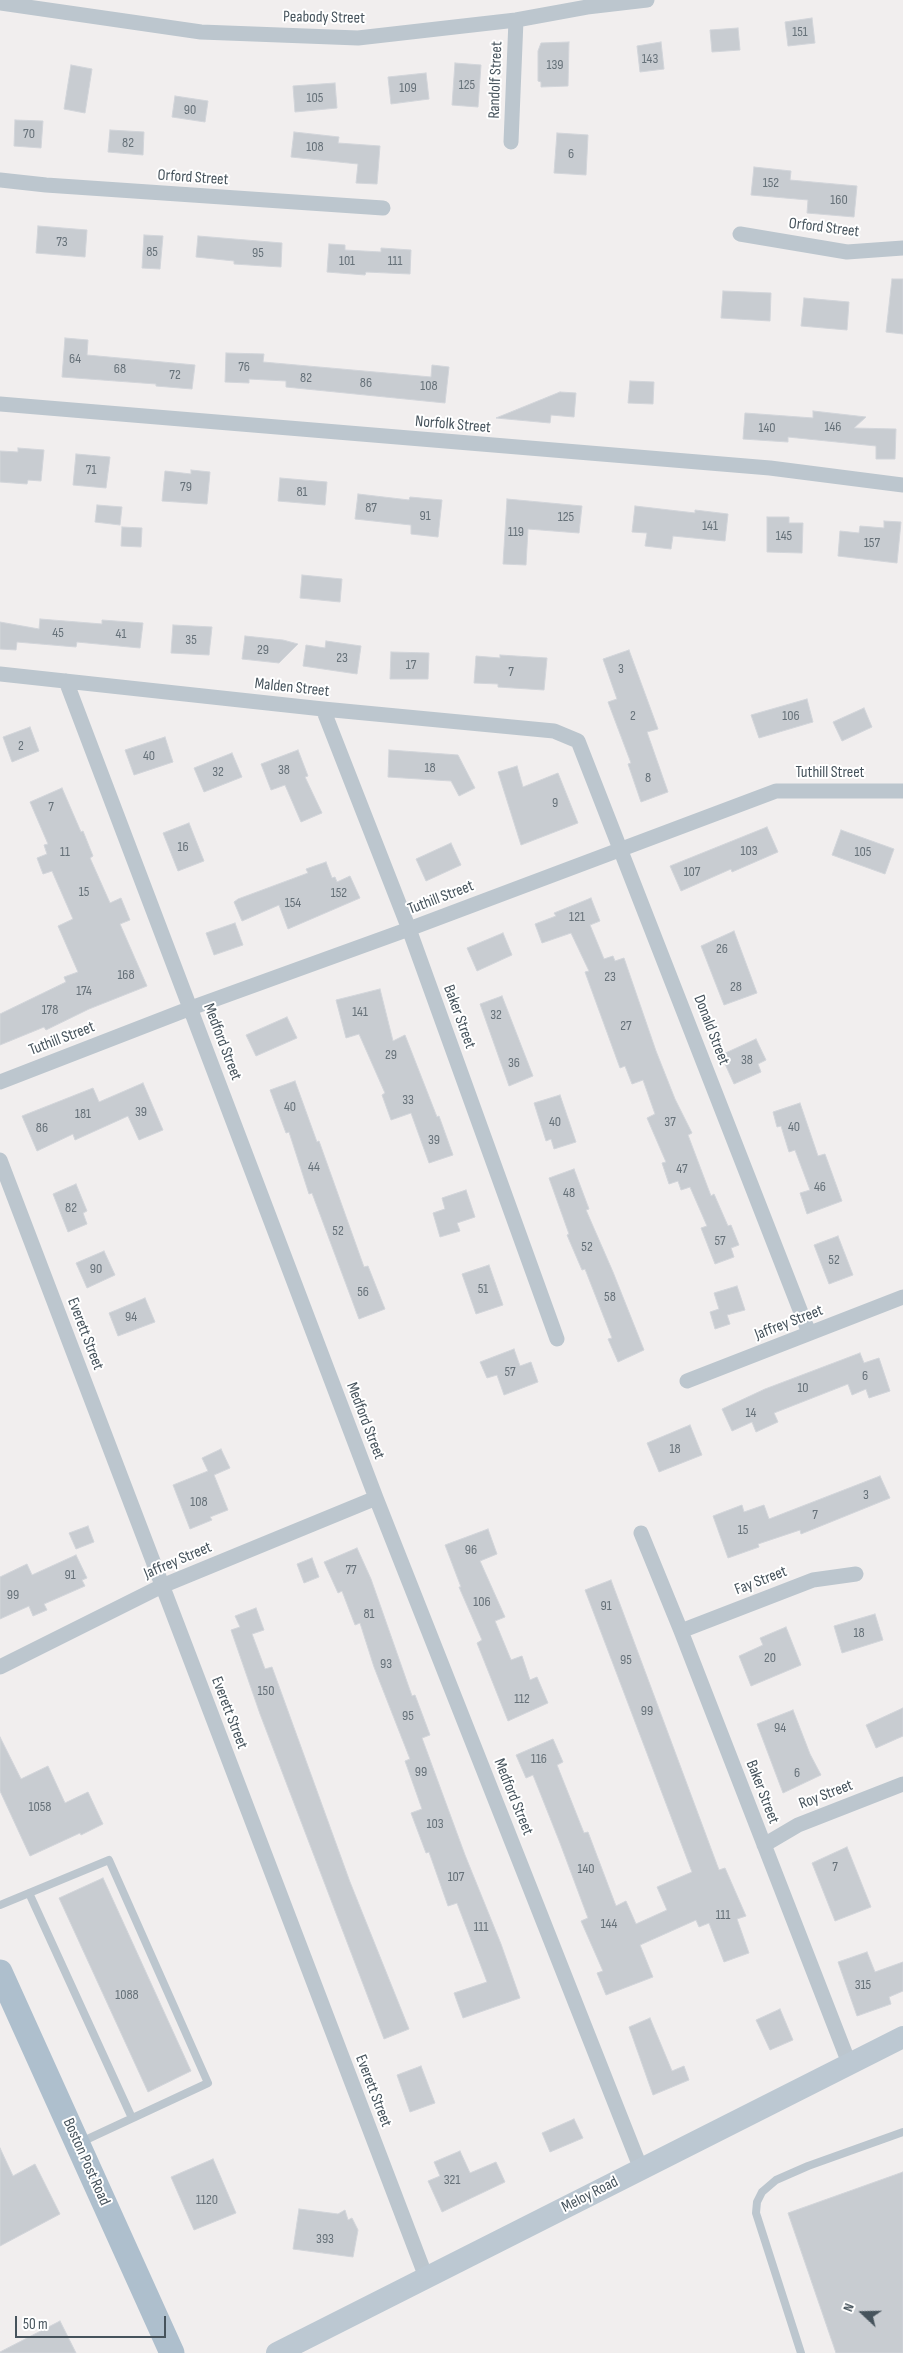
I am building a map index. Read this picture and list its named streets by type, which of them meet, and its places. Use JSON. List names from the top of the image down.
{
  "streets": {
    "main road": ["Boston Post Road", "Meloy Road"],
    "street": [
      "Peabody Street",
      "Randolf Street",
      "Orford Street",
      "Norfolk Street",
      "Malden Street",
      "Tuthill Street",
      "Baker Street",
      "Donald Street",
      "Medford Street",
      "Jaffrey Street",
      "Everett Street",
      "Fay Street",
      "Roy Street"
    ]
  },
  "crossings": [
    ["Peabody Street", "Randolf Street"],
    ["Malden Street", "Baker Street"],
    ["Malden Street", "Donald Street"],
    ["Malden Street", "Medford Street"],
    ["Tuthill Street", "Baker Street"],
    ["Tuthill Street", "Donald Street"],
    ["Tuthill Street", "Medford Street"],
    ["Baker Street", "Fay Street"],
    ["Baker Street", "Roy Street"],
    ["Baker Street", "Meloy Road"],
    ["Donald Street", "Jaffrey Street"],
    ["Medford Street", "Jaffrey Street"],
    ["Medford Street", "Meloy Road"],
    ["Jaffrey Street", "Everett Street"],
    ["Everett Street", "Meloy Road"]
  ],
  "house_numbers": [
    "151",
    "143",
    "139",
    "125",
    "109",
    "105",
    "90",
    "70",
    "82",
    "108",
    "6",
    "152",
    "160",
    "73",
    "85",
    "95",
    "101",
    "111",
    "64",
    "76",
    "68",
    "72",
    "82",
    "86",
    "108",
    "146",
    "140",
    "71",
    "79",
    "81",
    "87",
    "91",
    "125",
    "141",
    "119",
    "145",
    "157",
    "45",
    "41",
    "35",
    "29",
    "23",
    "17",
    "3",
    "7",
    "2",
    "106",
    "2",
    "40",
    "18",
    "38",
    "32",
    "8",
    "9",
    "7",
    "16",
    "103",
    "11",
    "105",
    "107",
    "15",
    "152",
    "154",
    "121",
    "26",
    "168",
    "23",
    "28",
    "174",
    "178",
    "141",
    "32",
    "27",
    "29",
    "38",
    "36",
    "33",
    "40",
    "39",
    "181",
    "40",
    "37",
    "40",
    "86",
    "39",
    "44",
    "47",
    "46",
    "48",
    "82",
    "52",
    "57",
    "52",
    "52",
    "90",
    "51",
    "56",
    "58",
    "94",
    "57",
    "6",
    "10",
    "14",
    "18",
    "3",
    "108",
    "7",
    "15",
    "96",
    "77",
    "91",
    "99",
    "106",
    "91",
    "81",
    "18",
    "20",
    "95",
    "93",
    "150",
    "112",
    "99",
    "95",
    "94",
    "116",
    "99",
    "6",
    "1058",
    "103",
    "7",
    "140",
    "107",
    "111",
    "144",
    "111",
    "315",
    "1088",
    "321",
    "1120",
    "393"
  ],
  "scale_bar": "50 m",
  "north": "left"
}
